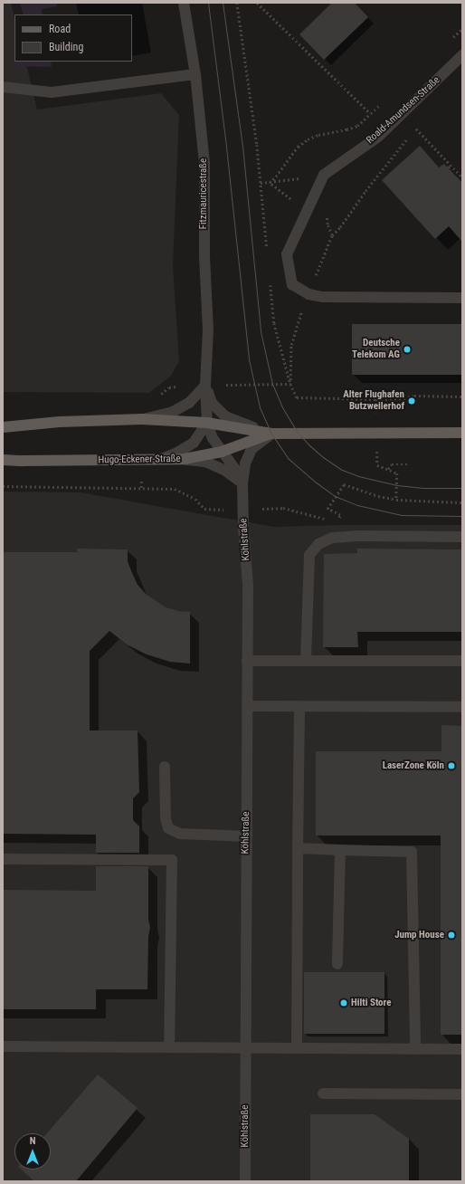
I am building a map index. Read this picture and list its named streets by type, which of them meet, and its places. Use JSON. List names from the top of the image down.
{
  "streets": {
    "main road": ["Hugo-Eckener-Straße"],
    "street": ["Roald-Amundsen-Straße", "Fitzmauricestraße", "Köhlstraße"]
  },
  "crossings": [
    ["Fitzmauricestraße", "Hugo-Eckener-Straße"],
    ["Fitzmauricestraße", "Köhlstraße"],
    ["Hugo-Eckener-Straße", "Köhlstraße"]
  ],
  "places": [
    "Deutsche Telekom AG",
    "Alter Flughafen Butzweilerhof",
    "LaserZone Köln",
    "Jump House",
    "Hilti Store"
  ],
  "legend": ["Road", "Building"],
  "north": "top"
}
